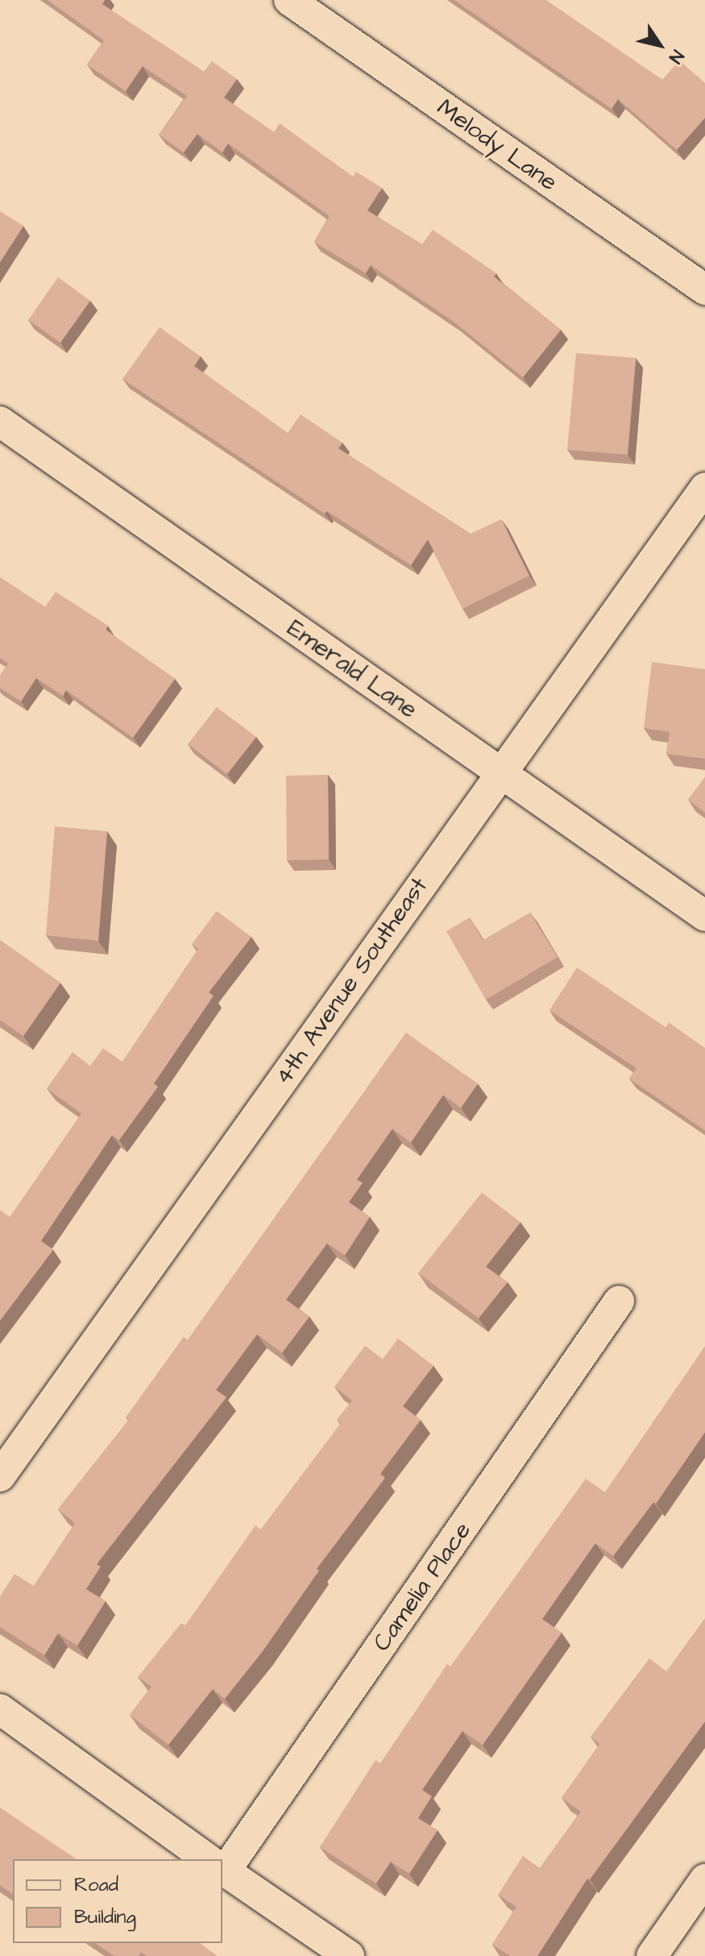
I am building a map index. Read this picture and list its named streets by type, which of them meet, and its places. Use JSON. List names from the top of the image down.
{
  "streets": {
    "street": [
      "Melody Lane",
      "Emerald Lane",
      "4th Avenue Southeast",
      "Camelia Place"
    ]
  },
  "crossings": [
    ["Emerald Lane", "4th Avenue Southeast"]
  ],
  "legend": ["Road", "Building"],
  "north": "bottom right"
}
